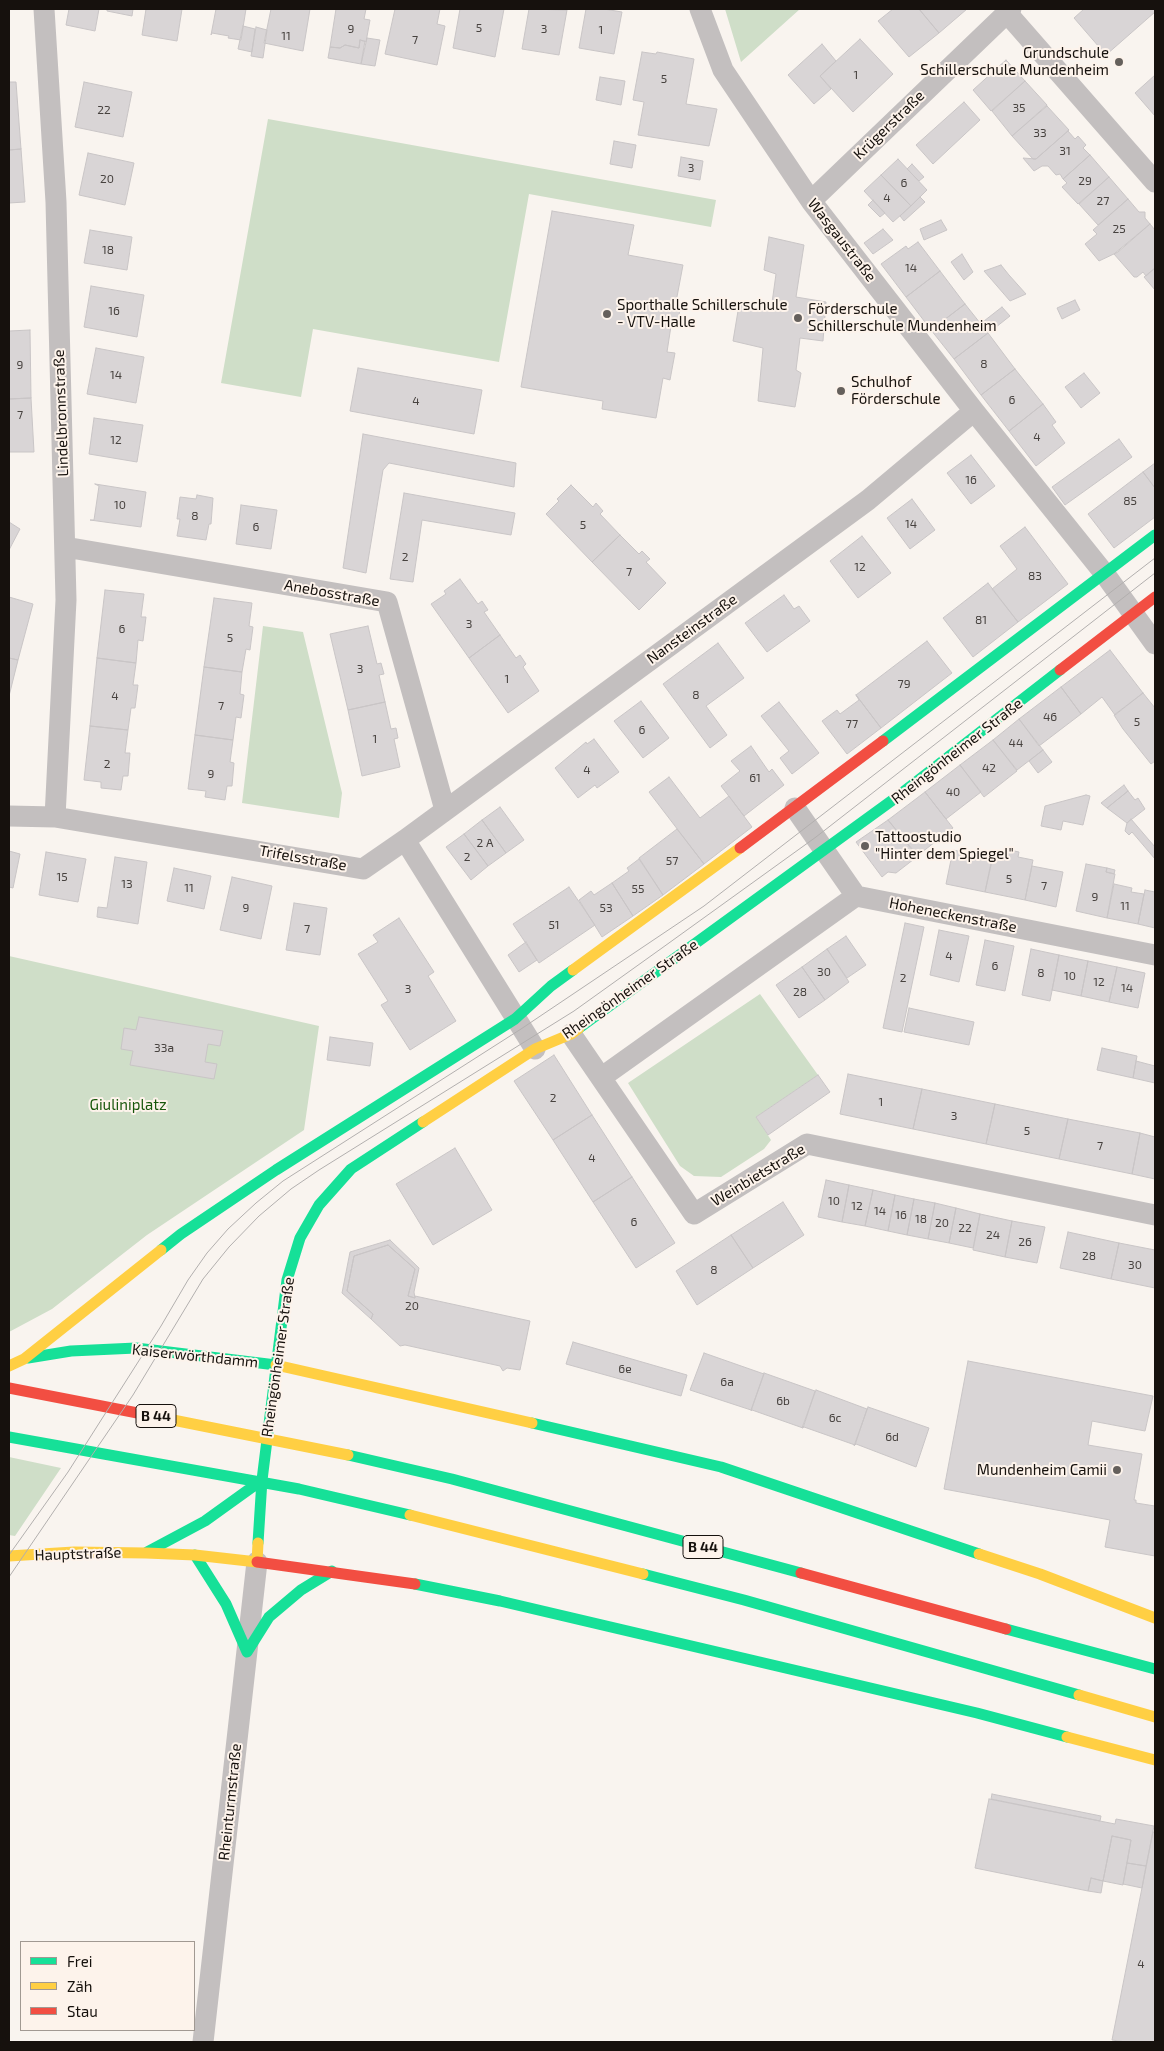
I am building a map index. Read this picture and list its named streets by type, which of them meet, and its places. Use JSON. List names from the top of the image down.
{
  "streets": {
    "main road": [
      "Rheingönheimer Straße",
      "Kaiserwörthdamm",
      "B 44",
      "Hauptstraße"
    ],
    "street": [
      "Krügerstraße",
      "Wasgaustraße",
      "Lindelbronnstraße",
      "Anebosstraße",
      "Nansteinstraße",
      "Trifelsstraße",
      "Hoheneckenstraße",
      "Weinbietstraße",
      "Rheinturmstraße"
    ]
  },
  "crossings": [
    ["Krügerstraße", "Wasgaustraße"],
    ["Wasgaustraße", "Nansteinstraße"],
    ["Wasgaustraße", "Rheingönheimer Straße"],
    ["Lindelbronnstraße", "Anebosstraße"],
    ["Lindelbronnstraße", "Trifelsstraße"],
    ["Anebosstraße", "Nansteinstraße"],
    ["Nansteinstraße", "Trifelsstraße"],
    ["Rheingönheimer Straße", "Weinbietstraße"],
    ["Rheingönheimer Straße", "Kaiserwörthdamm"],
    ["Rheingönheimer Straße", "Rheinturmstraße"]
  ],
  "parks": ["Giuliniplatz"],
  "places": [
    "Grundschule Schillerschule Mundenheim",
    "Sporthalle Schillerschule - VTV-Halle",
    "Förderschule Schillerschule Mundenheim",
    "Schulhof Förderschule",
    "Tattoostudio \"Hinter dem Spiegel\"",
    "Mundenheim Camii"
  ],
  "house_numbers": [
    "5",
    "9",
    "3",
    "1",
    "11",
    "7",
    "1",
    "5",
    "35",
    "22",
    "33",
    "31",
    "3",
    "20",
    "29",
    "6",
    "4",
    "27",
    "25",
    "18",
    "14",
    "16",
    "8",
    "9",
    "14",
    "6",
    "4",
    "7",
    "4",
    "12",
    "16",
    "85",
    "10",
    "8",
    "14",
    "5",
    "6",
    "2",
    "12",
    "7",
    "83",
    "81",
    "3",
    "6",
    "5",
    "3",
    "1",
    "79",
    "8",
    "4",
    "7",
    "46",
    "5",
    "77",
    "6",
    "1",
    "44",
    "2",
    "42",
    "4",
    "9",
    "61",
    "40",
    "2 A",
    "2",
    "57",
    "15",
    "5",
    "13",
    "7",
    "11",
    "55",
    "9",
    "11",
    "9",
    "53",
    "51",
    "7",
    "4",
    "6",
    "30",
    "8",
    "10",
    "2",
    "12",
    "14",
    "3",
    "28",
    "33a",
    "2",
    "1",
    "3",
    "5",
    "7",
    "4",
    "10",
    "12",
    "14",
    "16",
    "18",
    "6",
    "20",
    "22",
    "24",
    "26",
    "28",
    "30",
    "8",
    "20",
    "6e",
    "6a",
    "6b",
    "6c",
    "6d",
    "4"
  ],
  "legend": ["Frei", "Zäh", "Stau"]
}
